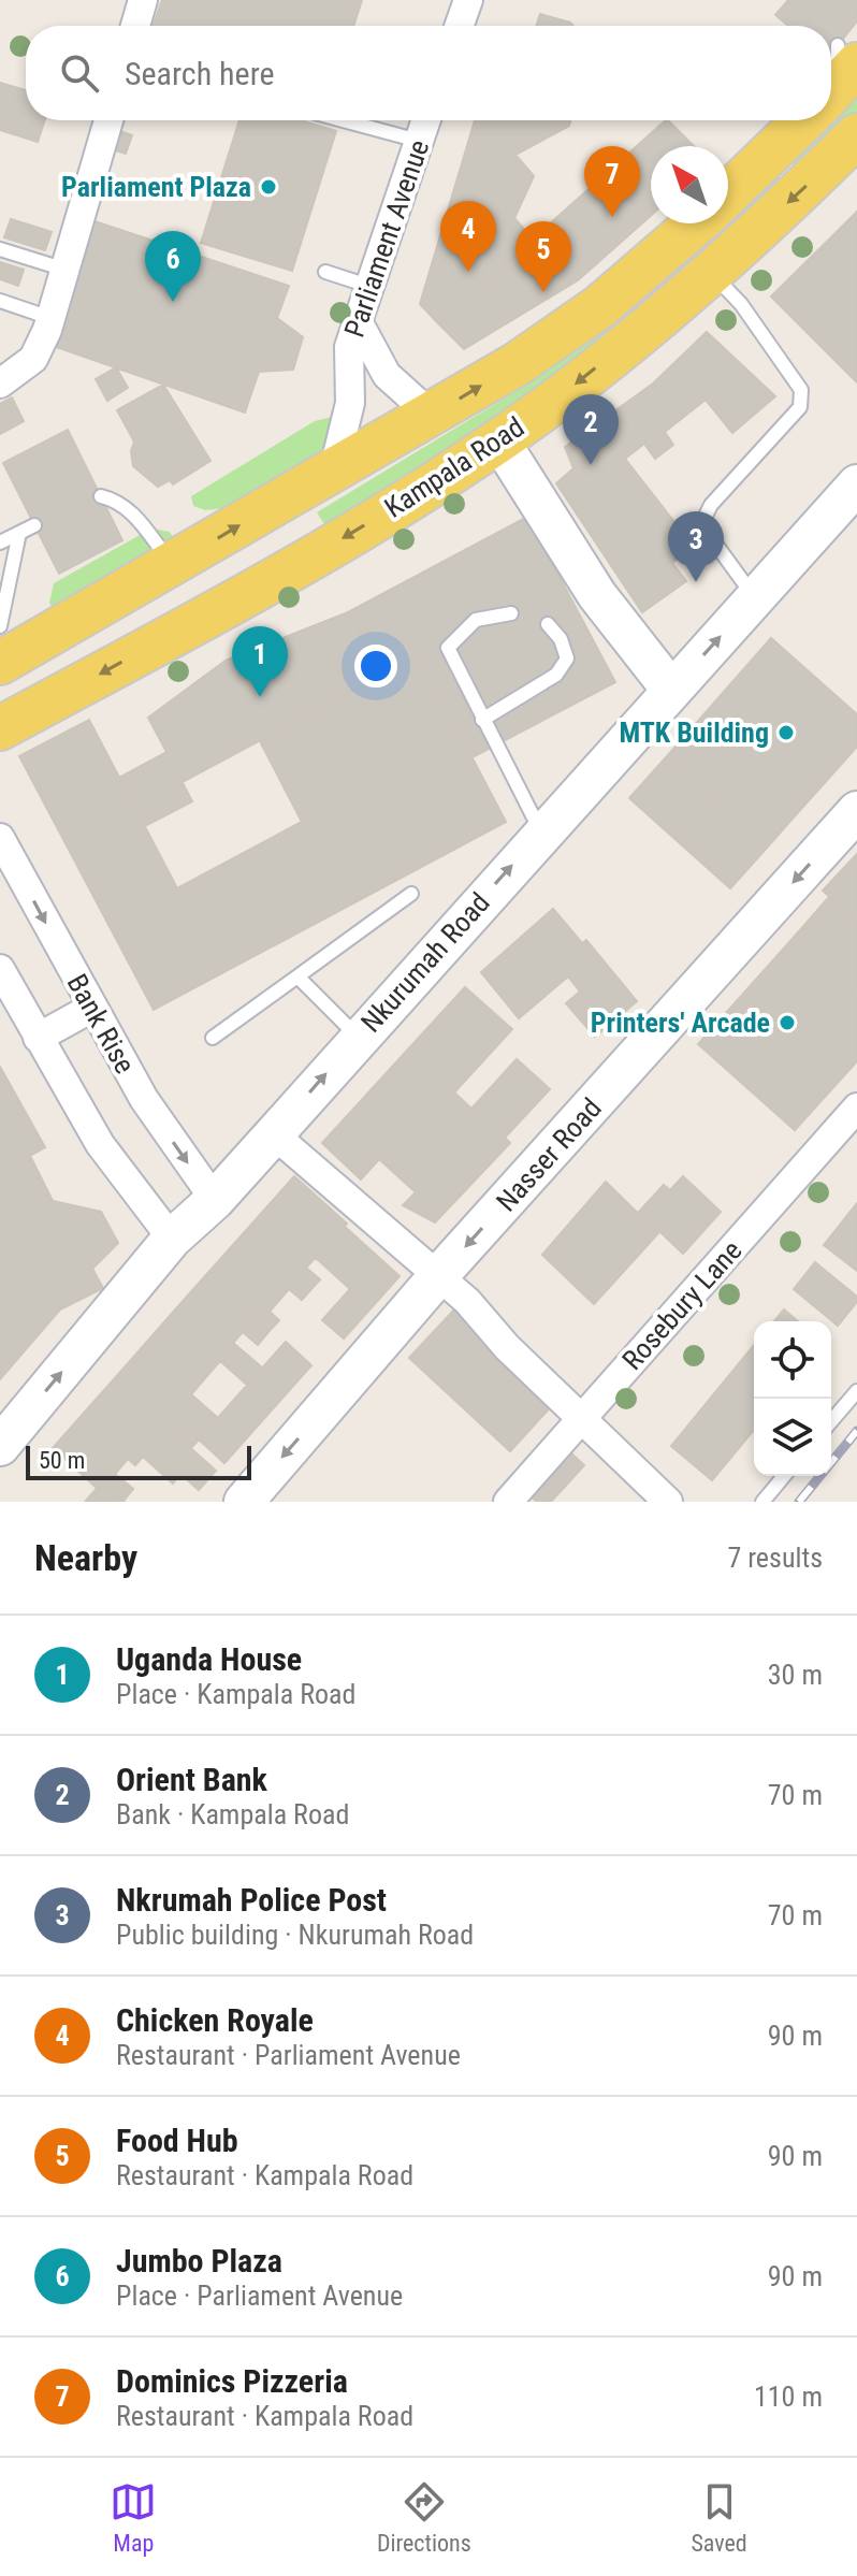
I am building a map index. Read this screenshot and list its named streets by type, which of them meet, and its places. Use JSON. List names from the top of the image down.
{
  "streets": {
    "main road": ["Kampala Road"],
    "street": [
      "Parliament Avenue",
      "Nkurumah Road",
      "Bank Rise",
      "Nasser Road",
      "Rosebury Lane"
    ]
  },
  "crossings": [
    ["Parliament Avenue", "Kampala Road"],
    ["Nkurumah Road", "Bank Rise"]
  ],
  "one_way": ["Nkurumah Road", "Nasser Road"],
  "places": ["Parliament Plaza", "MTK Building", "Printers' Arcade"],
  "scale_bar": "50 m",
  "north": "top left",
  "page": {
    "search": "Search here",
    "pins": [
      "7",
      "4",
      "5",
      "6",
      "2",
      "3",
      "1"
    ],
    "scale": "50 m",
    "heading": ["Nearby", "7 results"],
    "list": [
      {
        "mark": "1",
        "name": "Uganda House",
        "note": "Place · Kampala Road",
        "value": "30 m"
      },
      {
        "mark": "2",
        "name": "Orient Bank",
        "note": "Bank · Kampala Road",
        "value": "70 m"
      },
      {
        "mark": "3",
        "name": "Nkrumah Police Post",
        "note": "Public building · Nkurumah Road",
        "value": "70 m"
      },
      {
        "mark": "4",
        "name": "Chicken Royale",
        "note": "Restaurant · Parliament Avenue",
        "value": "90 m"
      },
      {
        "mark": "5",
        "name": "Food Hub",
        "note": "Restaurant · Kampala Road",
        "value": "90 m"
      },
      {
        "mark": "6",
        "name": "Jumbo Plaza",
        "note": "Place · Parliament Avenue",
        "value": "90 m"
      },
      {
        "mark": "7",
        "name": "Dominics Pizzeria",
        "note": "Restaurant · Kampala Road",
        "value": "110 m"
      }
    ],
    "nav": ["Map", "Directions", "Saved"]
  }
}
